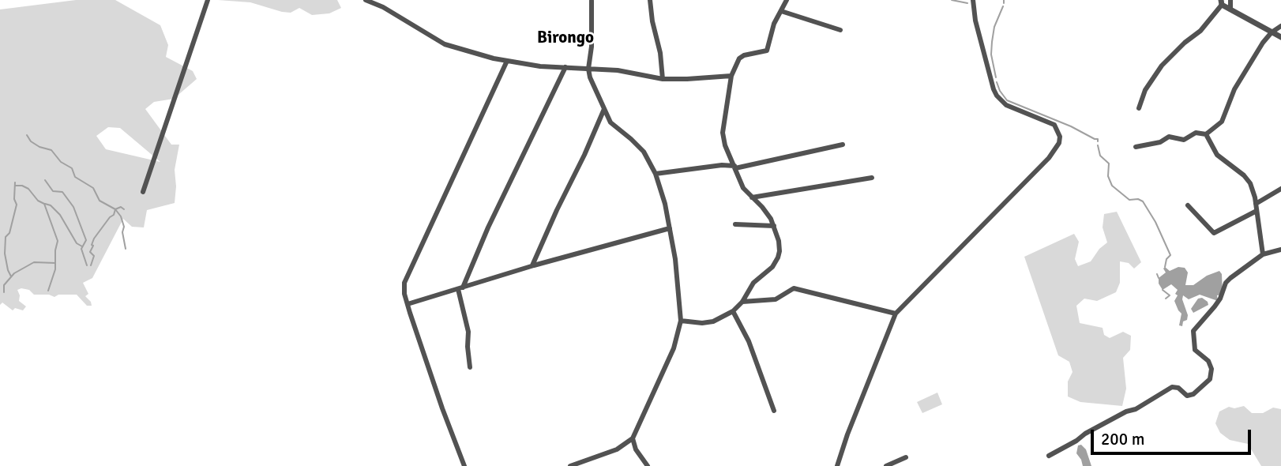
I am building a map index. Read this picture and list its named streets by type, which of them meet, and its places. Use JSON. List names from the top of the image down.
{
  "districts": ["Birongo"],
  "scale_bar": "200 m"
}
